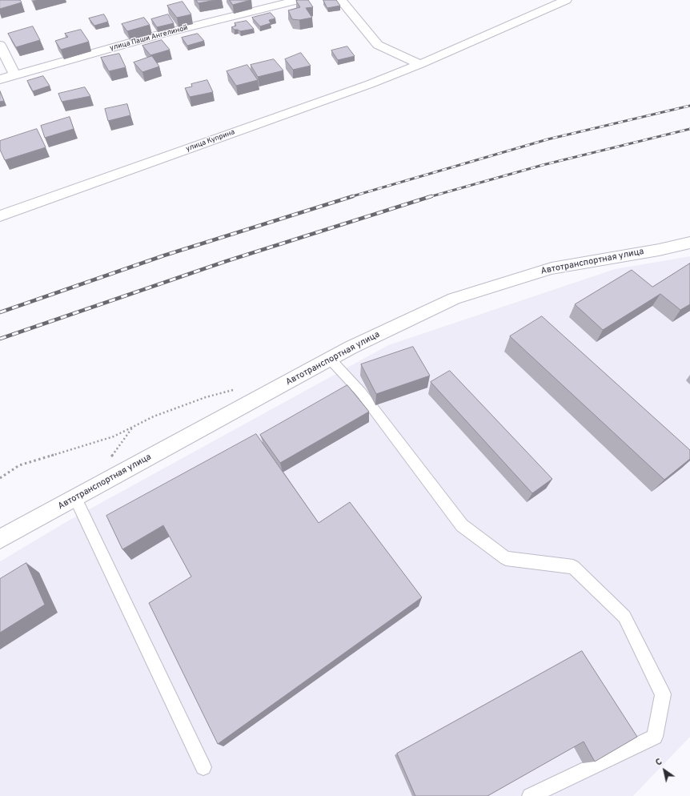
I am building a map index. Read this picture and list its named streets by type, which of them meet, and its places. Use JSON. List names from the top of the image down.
{
  "streets": {
    "street": ["улица Паши Ангелиной", "улица Куприна", "Автотранспортная улица"]
  },
  "north": "top left"
}
